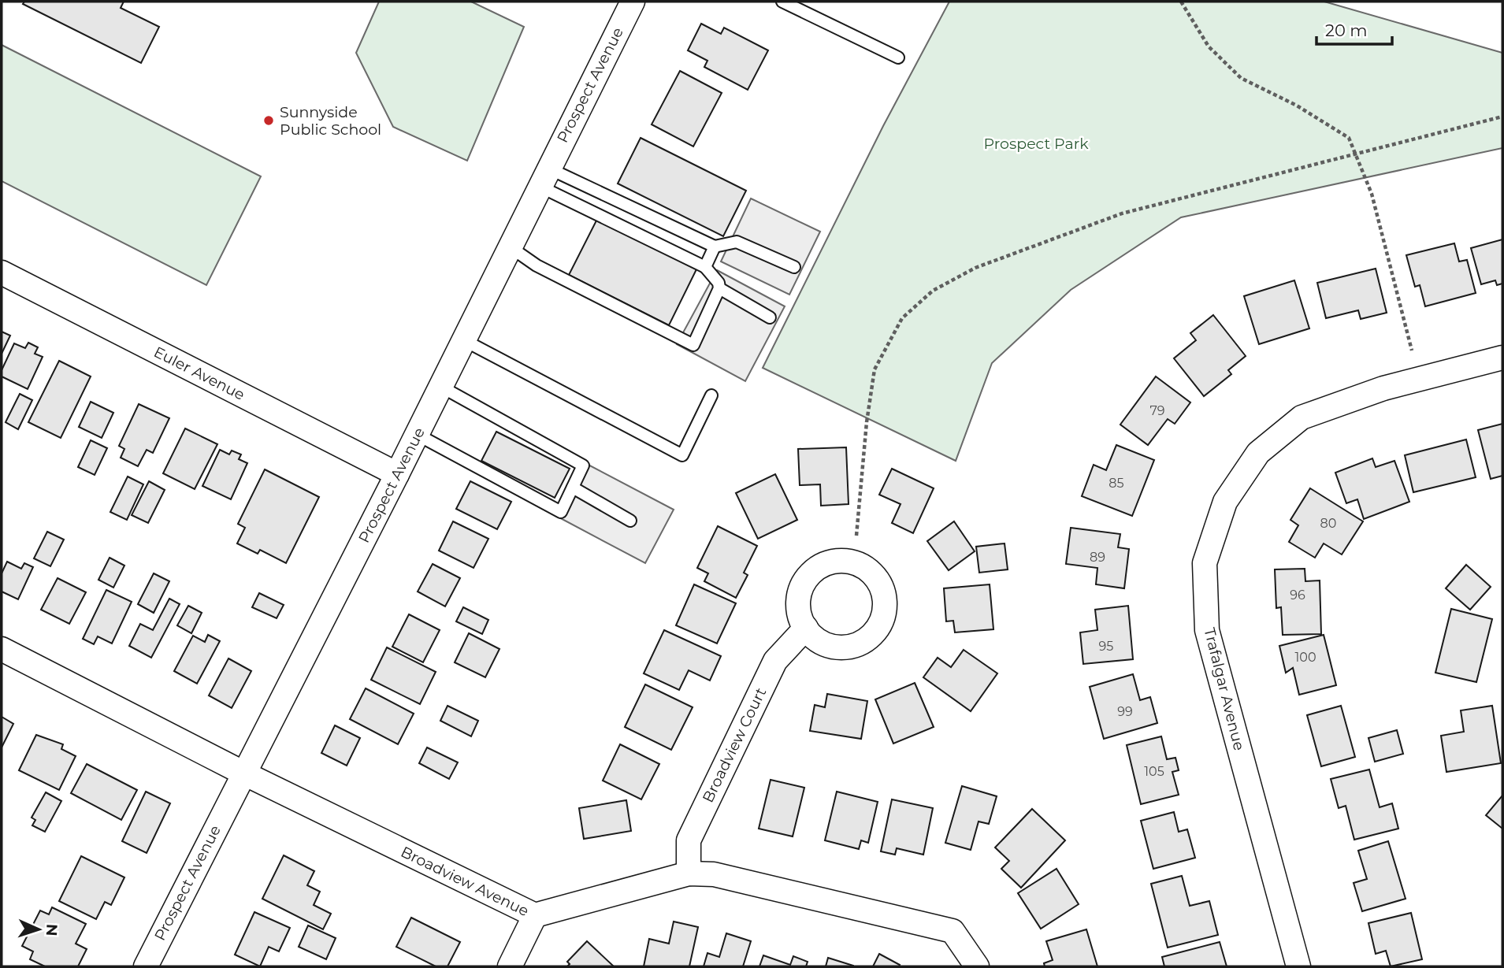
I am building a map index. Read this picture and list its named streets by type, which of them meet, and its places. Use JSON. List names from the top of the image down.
{
  "streets": {
    "street": [
      "Prospect Avenue",
      "Euler Avenue",
      "Trafalgar Avenue",
      "Broadview Court",
      "Broadview Avenue"
    ]
  },
  "crossings": [
    ["Prospect Avenue", "Euler Avenue"],
    ["Prospect Avenue", "Broadview Avenue"],
    ["Broadview Court", "Broadview Avenue"]
  ],
  "parks": ["Prospect Park"],
  "places": ["Sunnyside Public School"],
  "house_numbers": [
    "79",
    "85",
    "80",
    "89",
    "96",
    "95",
    "100",
    "99",
    "105"
  ],
  "scale_bar": "20 m",
  "north": "right"
}
